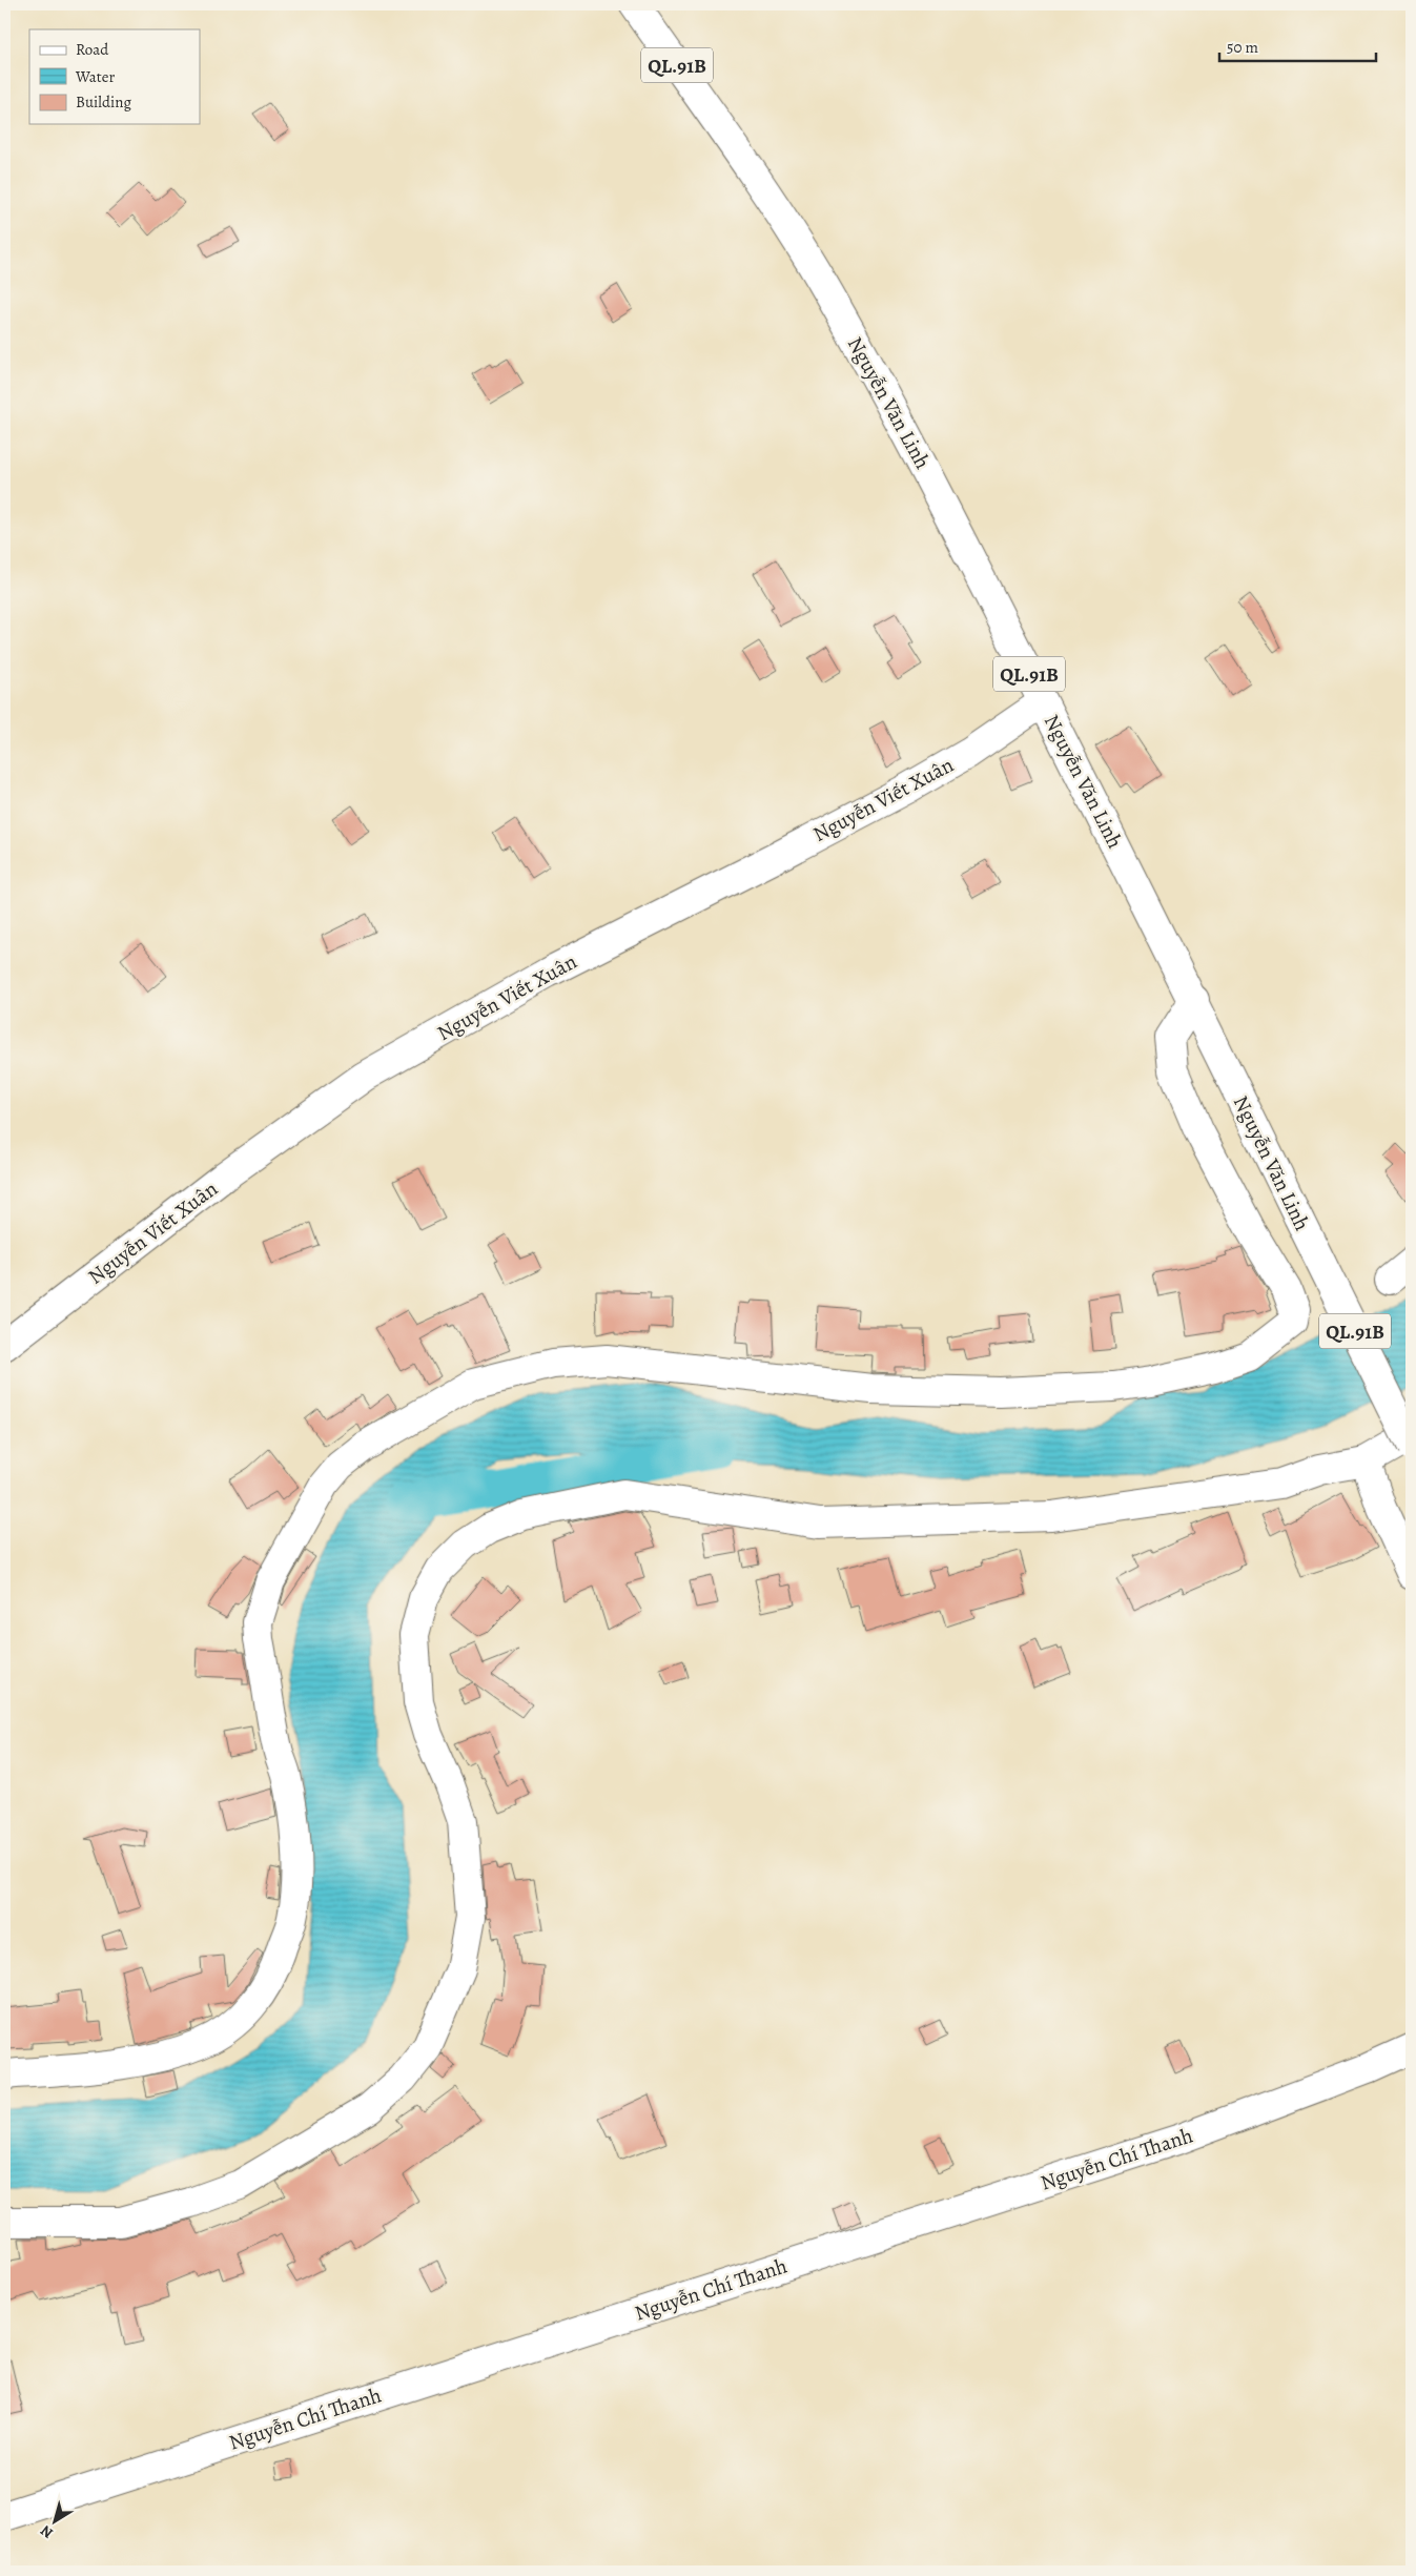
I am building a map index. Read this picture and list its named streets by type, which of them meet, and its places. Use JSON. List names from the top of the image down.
{
  "streets": {
    "main road": [
      "QL.91B",
      "Nguyễn Văn Linh",
      "Nguyễn Viết Xuân",
      "Nguyễn Chí Thanh"
    ]
  },
  "crossings": [
    ["Nguyễn Văn Linh", "Nguyễn Viết Xuân"]
  ],
  "legend": ["Road", "Water", "Building"],
  "scale_bar": "50 m",
  "north": "bottom left"
}
